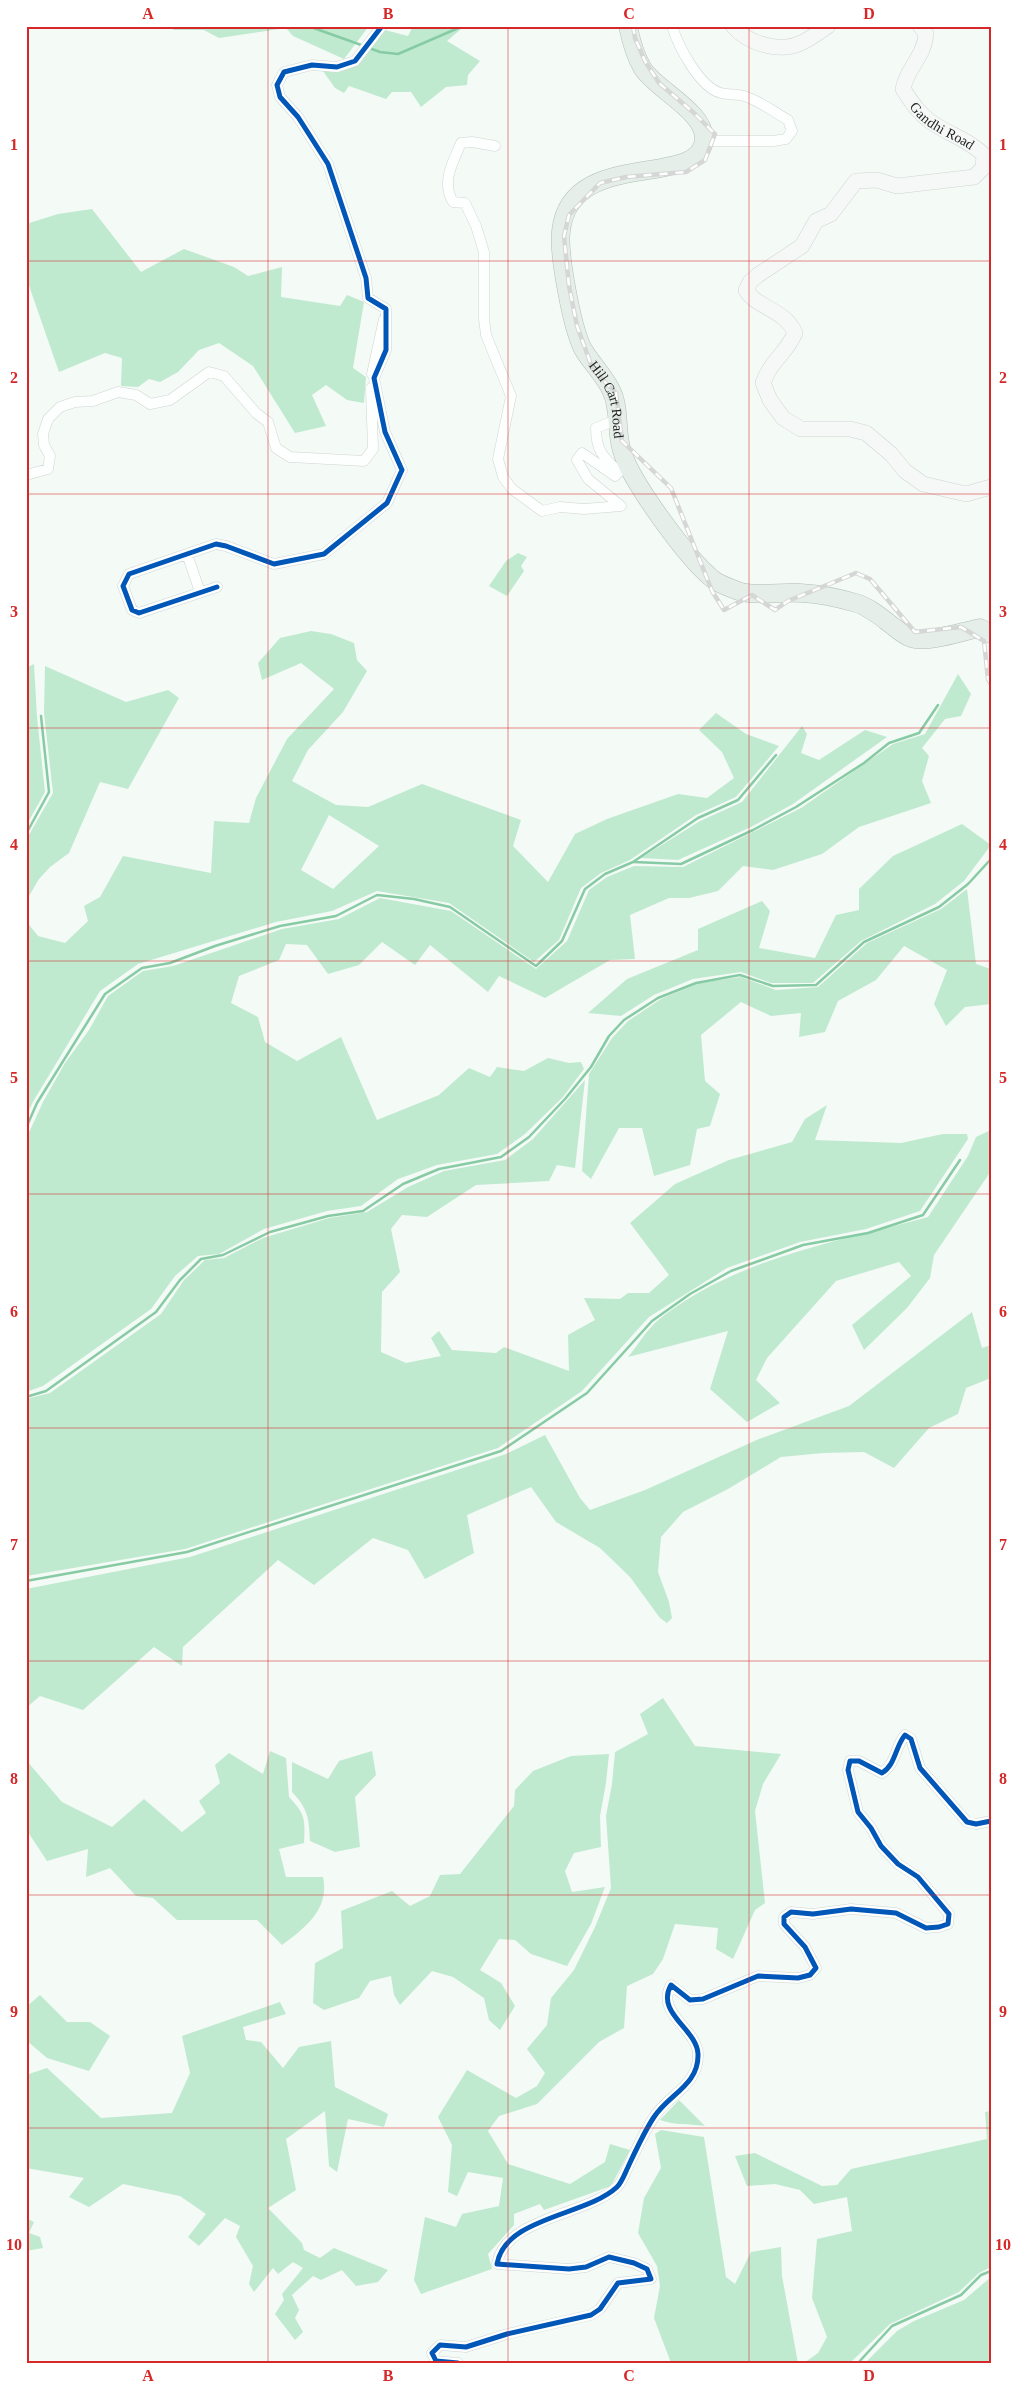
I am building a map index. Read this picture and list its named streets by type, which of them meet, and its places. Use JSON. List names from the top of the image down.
{
  "streets": {
    "highway": ["Hill Cart Road"],
    "main road": ["Gandhi Road"]
  },
  "grid": {
    "columns": [
      "A",
      "B",
      "C",
      "D"
    ],
    "rows": [
      "1",
      "2",
      "3",
      "4",
      "5",
      "6",
      "7",
      "8",
      "9",
      "10"
    ]
  }
}
